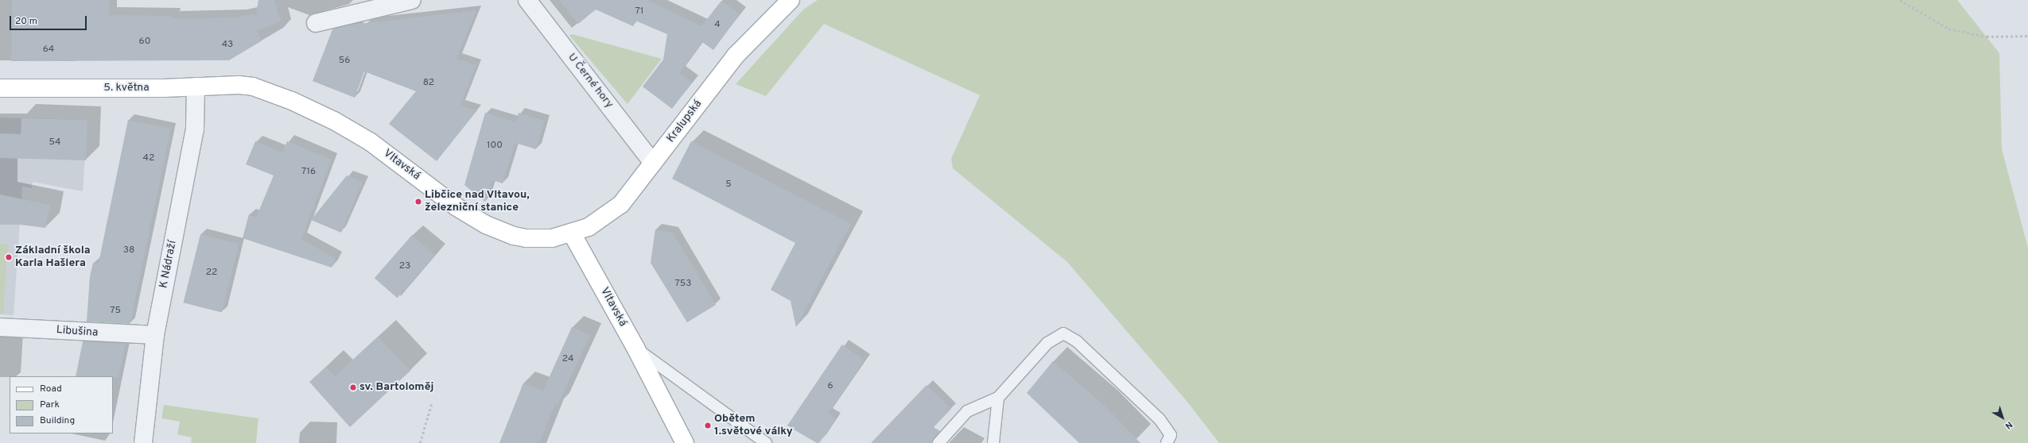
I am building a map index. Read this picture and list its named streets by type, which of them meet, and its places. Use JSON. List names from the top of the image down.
{
  "streets": {
    "street": [
      "U Černé hory",
      "5. května",
      "Kralupská",
      "Vltavská",
      "K Nádraží",
      "Libušina"
    ]
  },
  "crossings": [
    ["U Černé hory", "Kralupská"],
    ["5. května", "Vltavská"],
    ["5. května", "K Nádraží"],
    ["Kralupská", "Vltavská"],
    ["K Nádraží", "Libušina"]
  ],
  "places": [
    "Libčice nad Vltavou, železniční stanice",
    "Základní škola Karla Hašlera",
    "sv. Bartoloměj",
    "Obětem 1.světové války"
  ],
  "house_numbers": [
    "71",
    "4",
    "60",
    "43",
    "64",
    "56",
    "82",
    "54",
    "100",
    "42",
    "716",
    "5",
    "38",
    "23",
    "22",
    "753",
    "75",
    "24",
    "6"
  ],
  "legend": ["Road", "Park", "Building"],
  "scale_bar": "20 m",
  "north": "bottom right"
}
